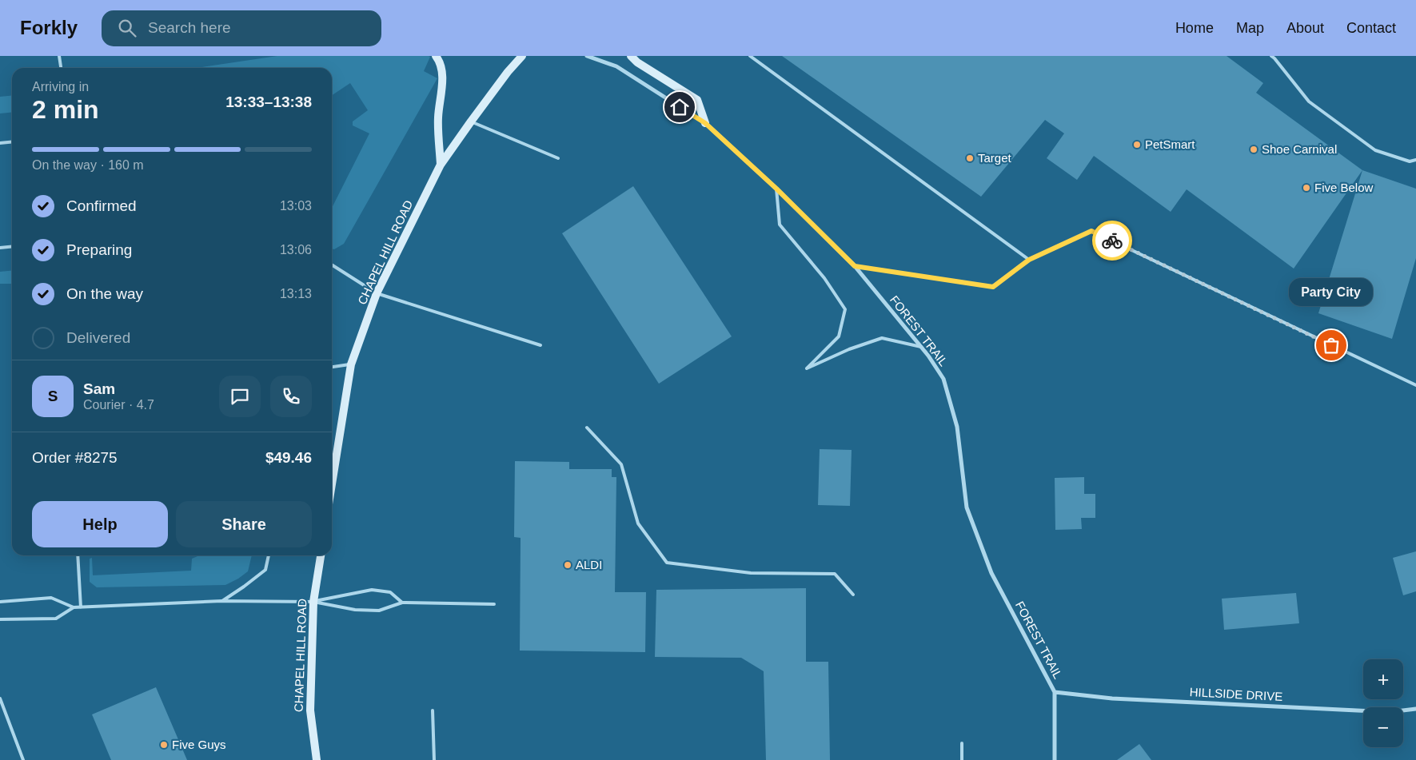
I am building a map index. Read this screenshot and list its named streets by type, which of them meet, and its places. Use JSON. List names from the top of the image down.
{
  "streets": {
    "main road": ["CHAPEL HILL ROAD"],
    "street": ["FOREST TRAIL", "HILLSIDE DRIVE"]
  },
  "crossings": [
    ["FOREST TRAIL", "HILLSIDE DRIVE"]
  ],
  "places": [
    "PetSmart",
    "Shoe Carnival",
    "Target",
    "Five Below",
    "Party City",
    "ALDI",
    "Five Guys"
  ],
  "page": {
    "header": "Forkly",
    "search": "Search here",
    "nav": [
      "Home",
      "Map",
      "About",
      "Contact"
    ],
    "heading": ["2 min", "Arriving in", "13:33–13:38"],
    "panel": [
      "Sam",
      "Courier · 4.7",
      "Order #8275",
      "$49.46"
    ],
    "bar": "On the way · 160 m",
    "list": [
      ["Confirmed", "13:03"],
      ["Preparing", "13:06"],
      ["On the way", "13:13"],
      "Delivered"
    ],
    "bubble": "Party City",
    "round": "S",
    "buttons": ["Help", "Share"],
    "map_buttons": ["+", "−"]
  }
}
